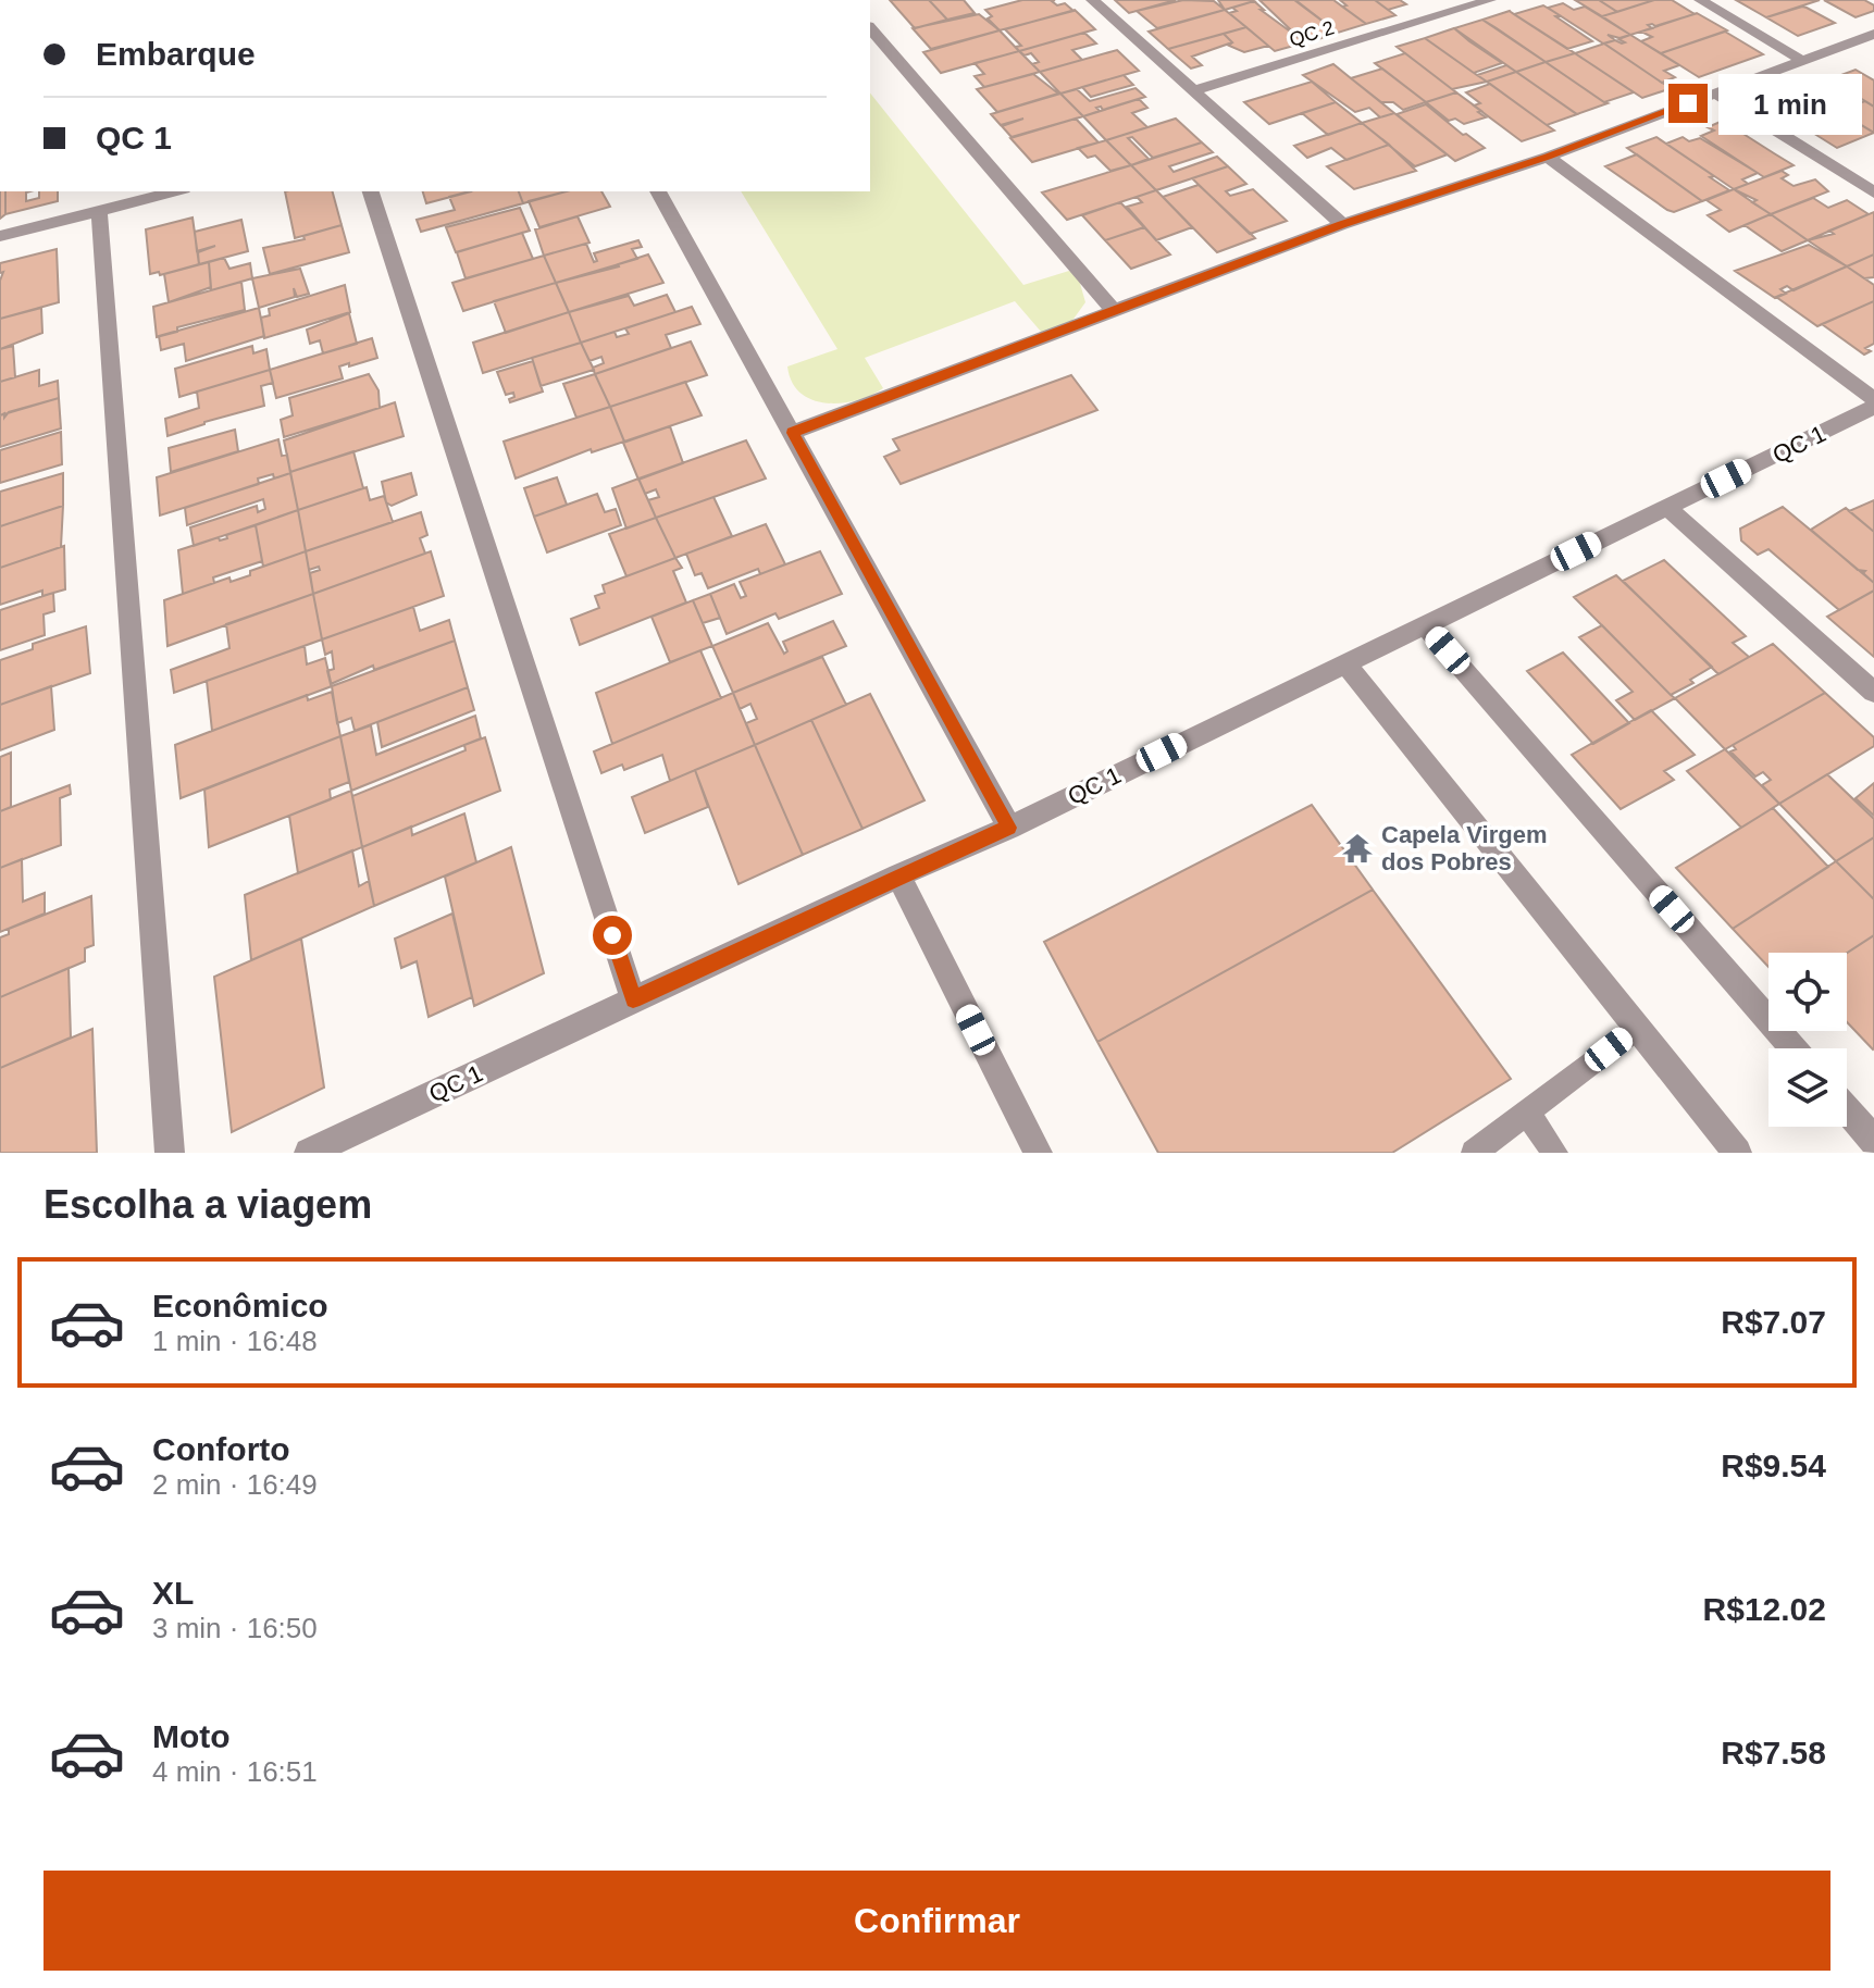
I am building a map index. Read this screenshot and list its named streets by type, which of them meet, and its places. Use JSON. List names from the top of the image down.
{
  "streets": {
    "street": ["QC 2", "QC 1"]
  },
  "places": {
    "temple": ["Capela Virgem dos Pobres"]
  },
  "page": {
    "banner": ["Embarque", "QC 1"],
    "bubble": "1 min",
    "heading": "Escolha a viagem",
    "list": [
      {
        "name": "Econômico",
        "note": "1 min · 16:48",
        "value": "R$7.07"
      },
      {
        "name": "Conforto",
        "note": "2 min · 16:49",
        "value": "R$9.54"
      },
      {
        "name": "XL",
        "note": "3 min · 16:50",
        "value": "R$12.02"
      },
      {
        "name": "Moto",
        "note": "4 min · 16:51",
        "value": "R$7.58"
      }
    ],
    "buttons": "Confirmar"
  }
}
